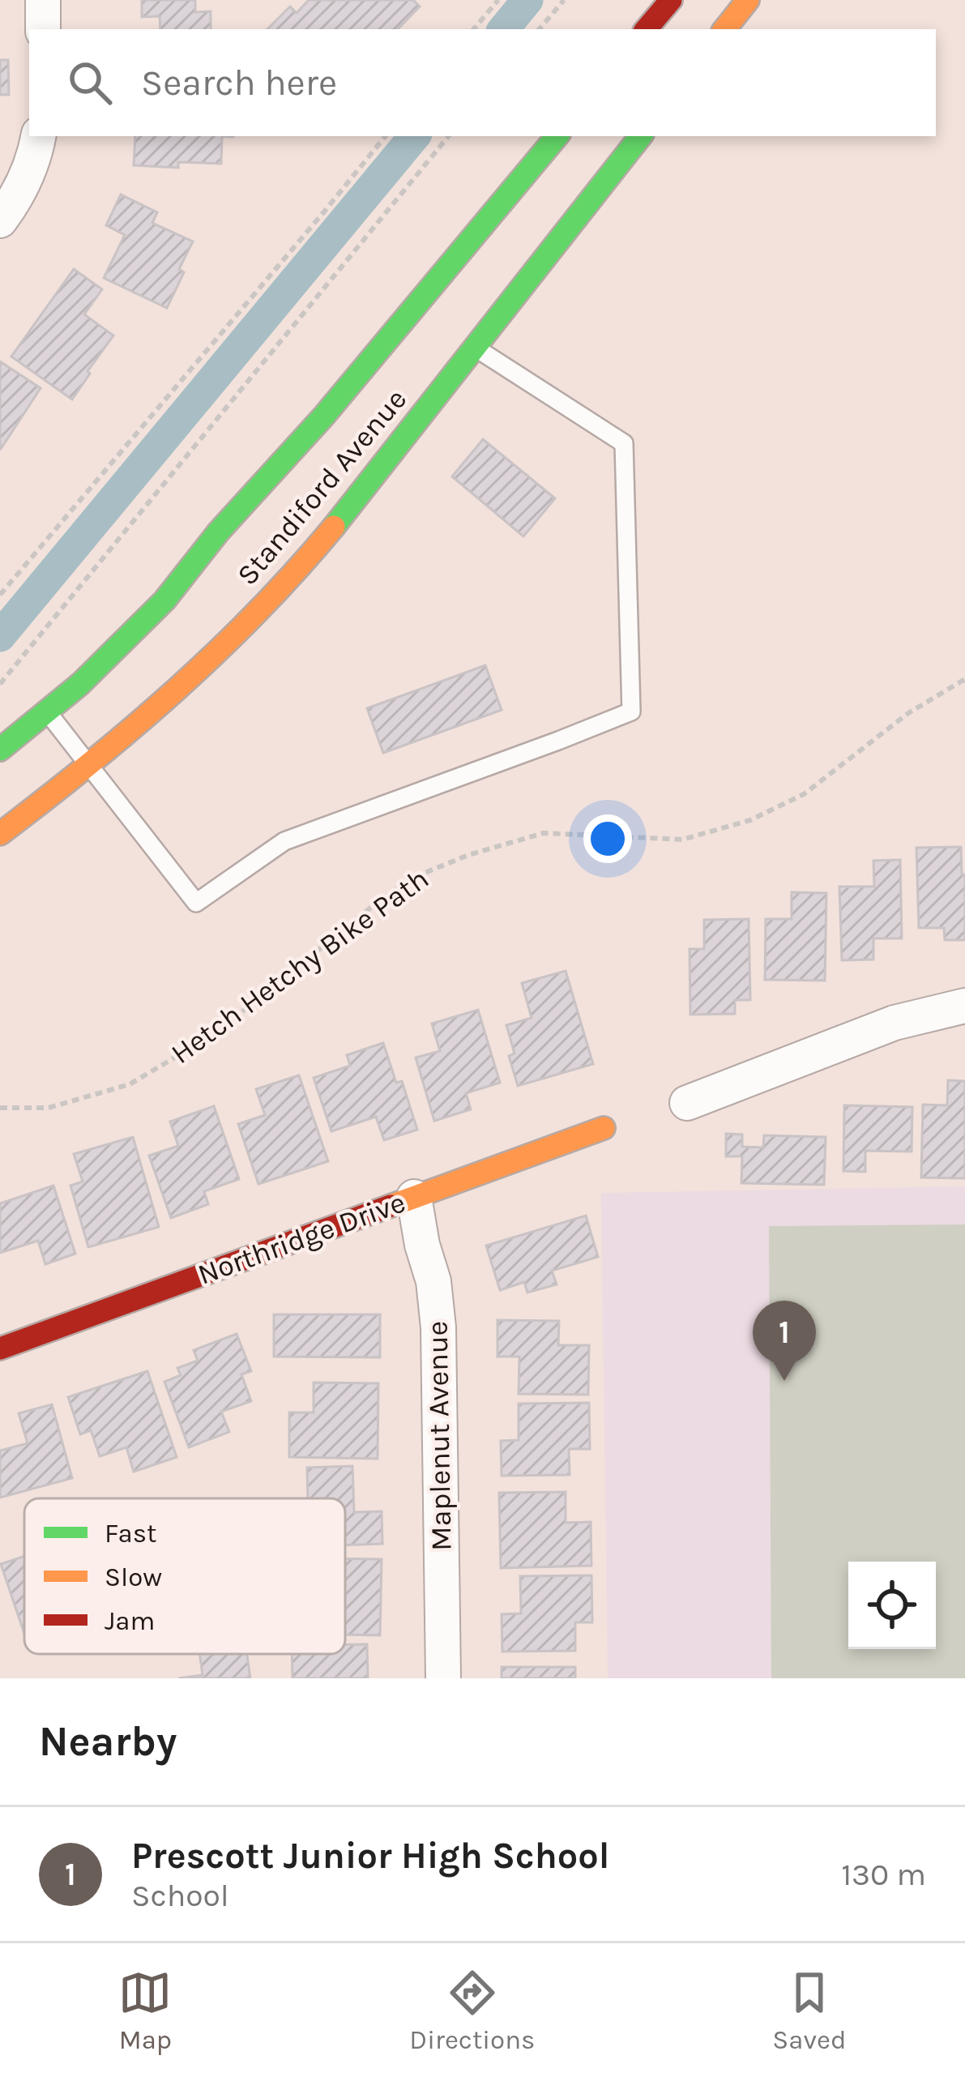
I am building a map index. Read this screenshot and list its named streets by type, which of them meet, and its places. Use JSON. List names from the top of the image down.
{
  "streets": {
    "main road": ["Standiford Avenue", "Northridge Drive"],
    "street": ["Maplenut Avenue"],
    "path": ["Hetch Hetchy Bike Path"]
  },
  "crossings": [
    ["Northridge Drive", "Maplenut Avenue"]
  ],
  "legend": ["Fast", "Slow", "Jam"],
  "page": {
    "search": "Search here",
    "pins": "1",
    "heading": "Nearby",
    "list": [
      {
        "mark": "1",
        "name": "Prescott Junior High School",
        "note": "School",
        "value": "130 m"
      }
    ],
    "nav": ["Map", "Directions", "Saved"]
  }
}
